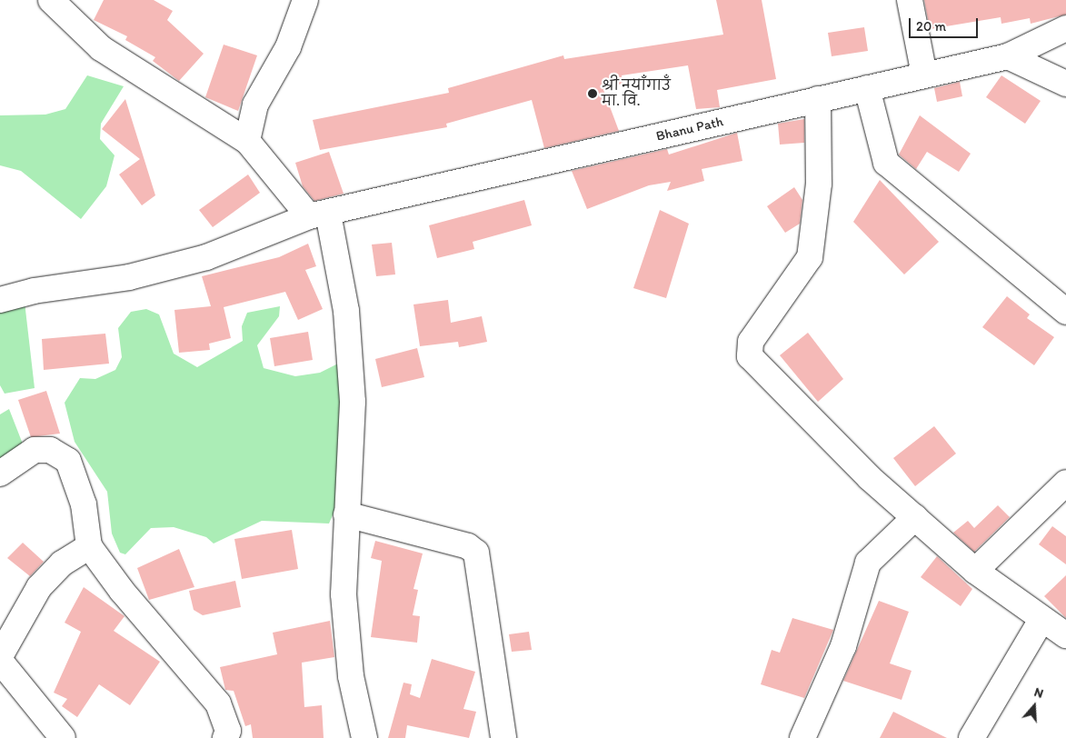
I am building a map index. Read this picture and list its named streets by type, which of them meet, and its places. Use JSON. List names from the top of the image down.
{
  "streets": {
    "street": ["Bhanu Path"]
  },
  "places": ["श्री नयाँगाउँ मा. वि."],
  "scale_bar": "20 m",
  "north": "top"
}
